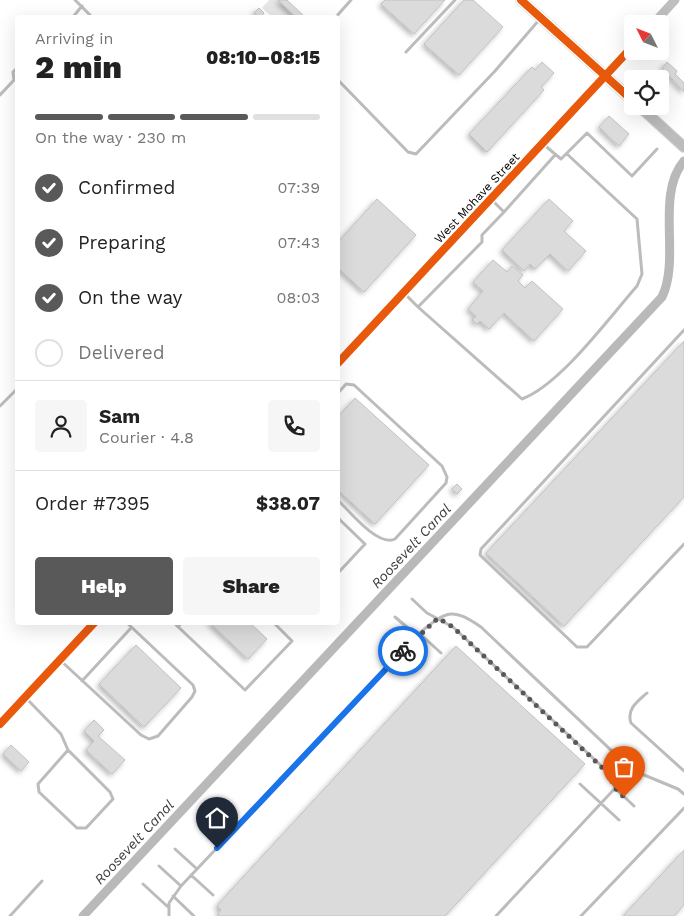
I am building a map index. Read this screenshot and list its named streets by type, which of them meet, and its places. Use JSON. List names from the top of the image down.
{
  "streets": {
    "street": ["West Mohave Street"]
  },
  "water": ["Roosevelt Canal"],
  "north": "top left",
  "page": {
    "heading": ["2 min", "Arriving in", "08:10–08:15"],
    "panel": [
      "Sam",
      "Courier · 4.8",
      "Order #7395",
      "$38.07"
    ],
    "bar": "On the way · 230 m",
    "list": [
      ["Confirmed", "07:39"],
      ["Preparing", "07:43"],
      ["On the way", "08:03"],
      "Delivered"
    ],
    "buttons": ["Help", "Share"]
  }
}
